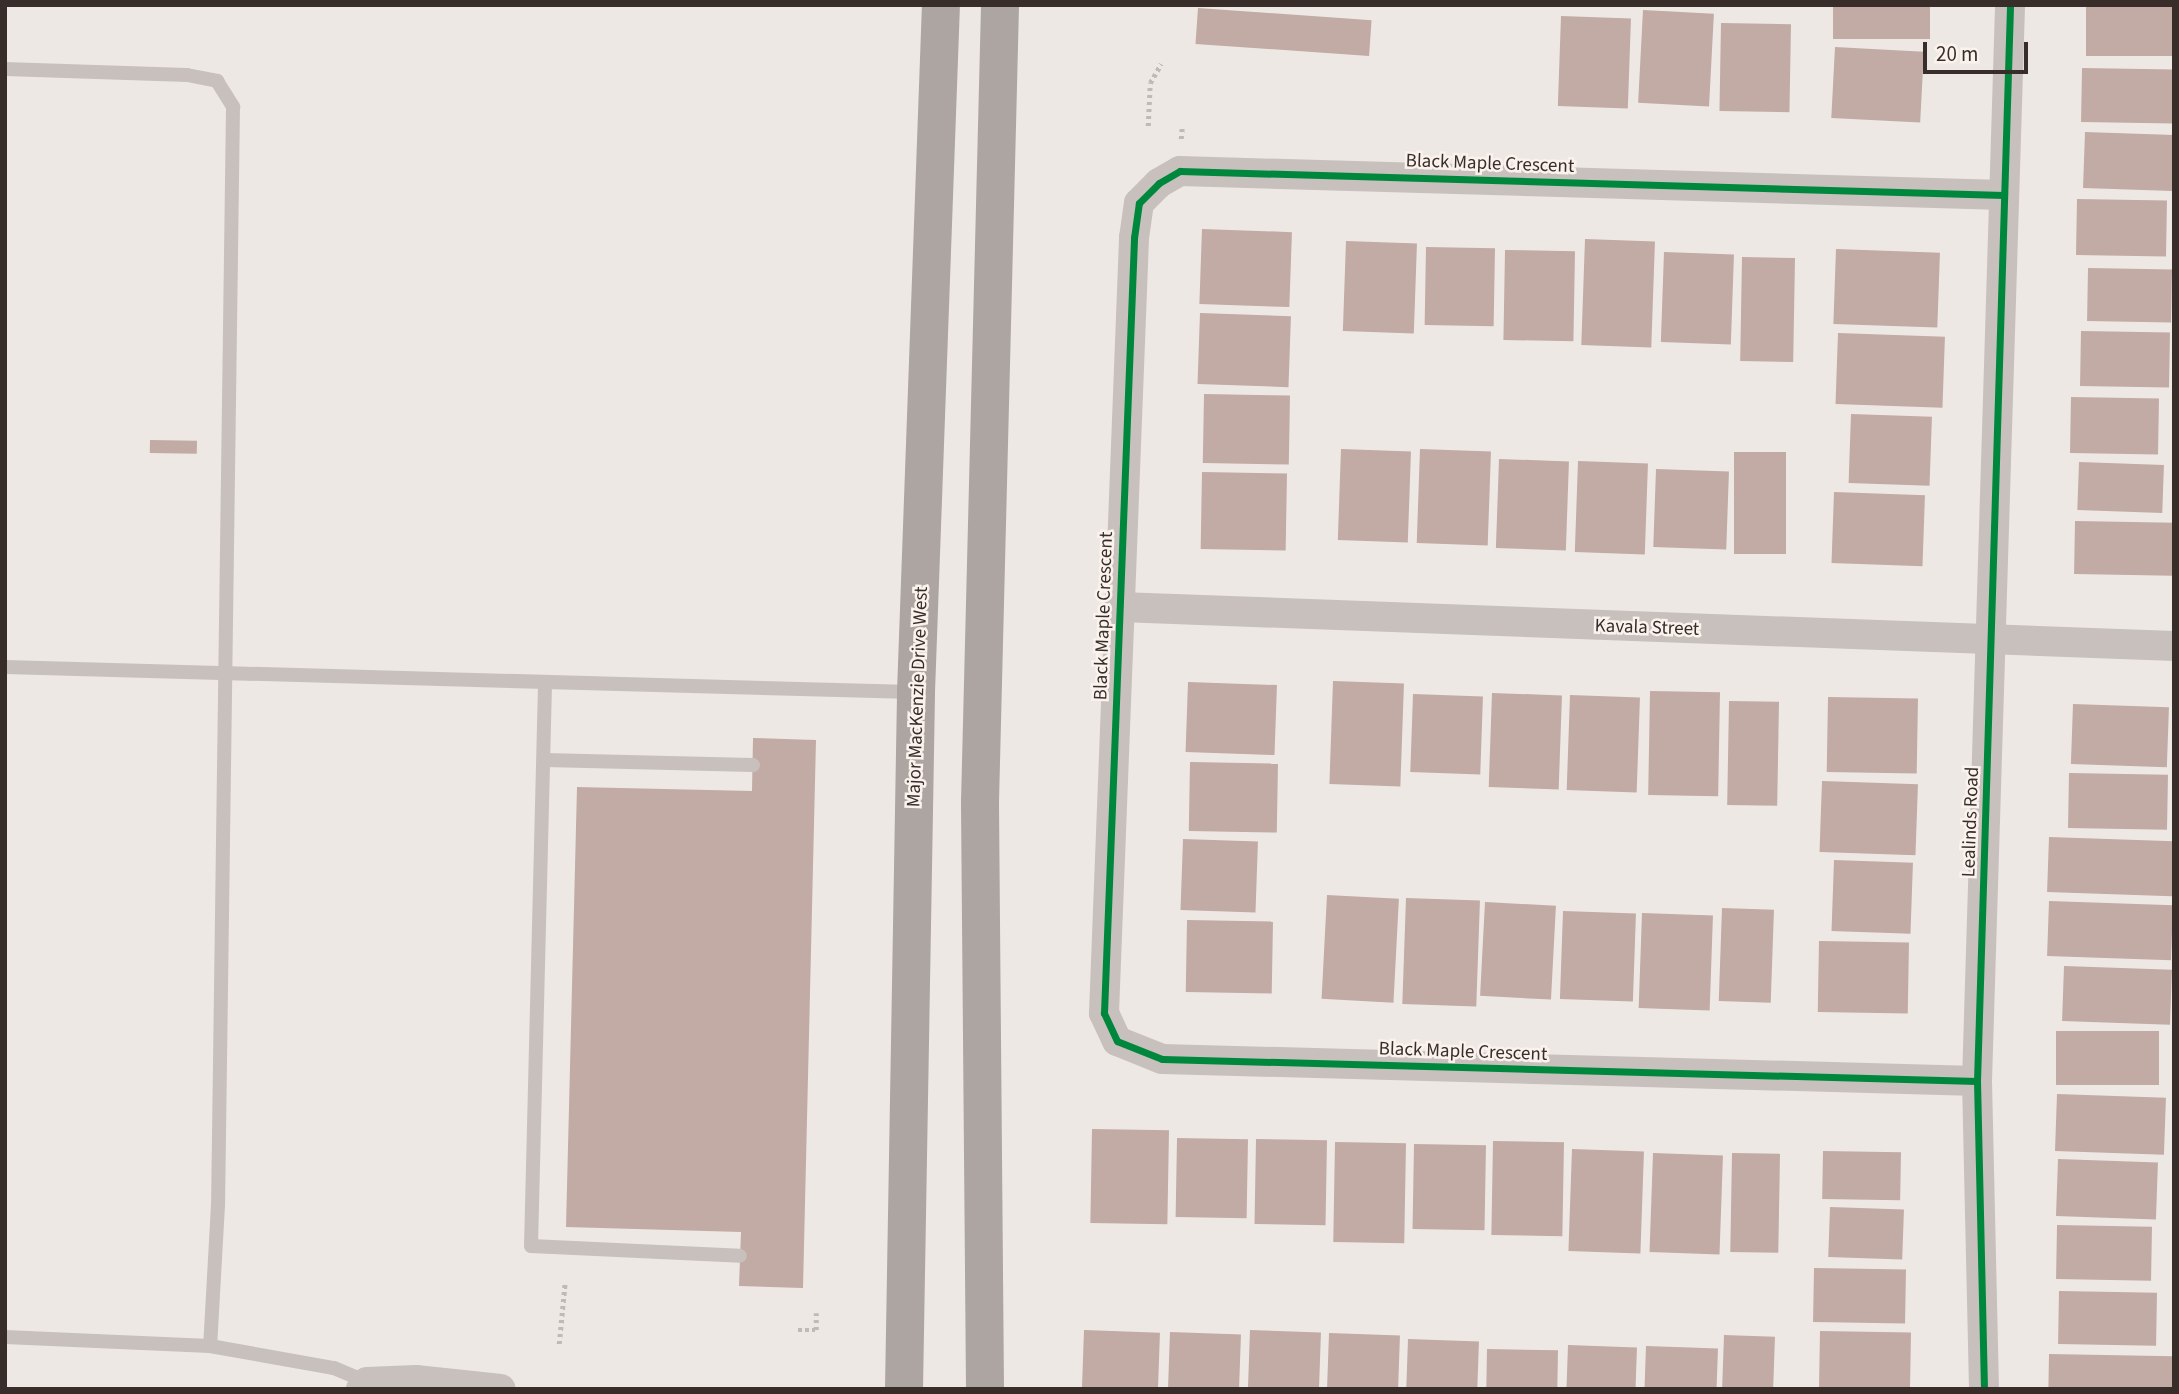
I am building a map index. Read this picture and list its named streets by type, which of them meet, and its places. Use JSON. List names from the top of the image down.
{
  "streets": {
    "main road": ["Major MacKenzie Drive West"],
    "street": ["Black Maple Crescent", "Kavala Street", "Lealinds Road"]
  },
  "crossings": [
    ["Black Maple Crescent", "Kavala Street"],
    ["Black Maple Crescent", "Lealinds Road"],
    ["Kavala Street", "Lealinds Road"]
  ],
  "scale_bar": "20 m"
}
